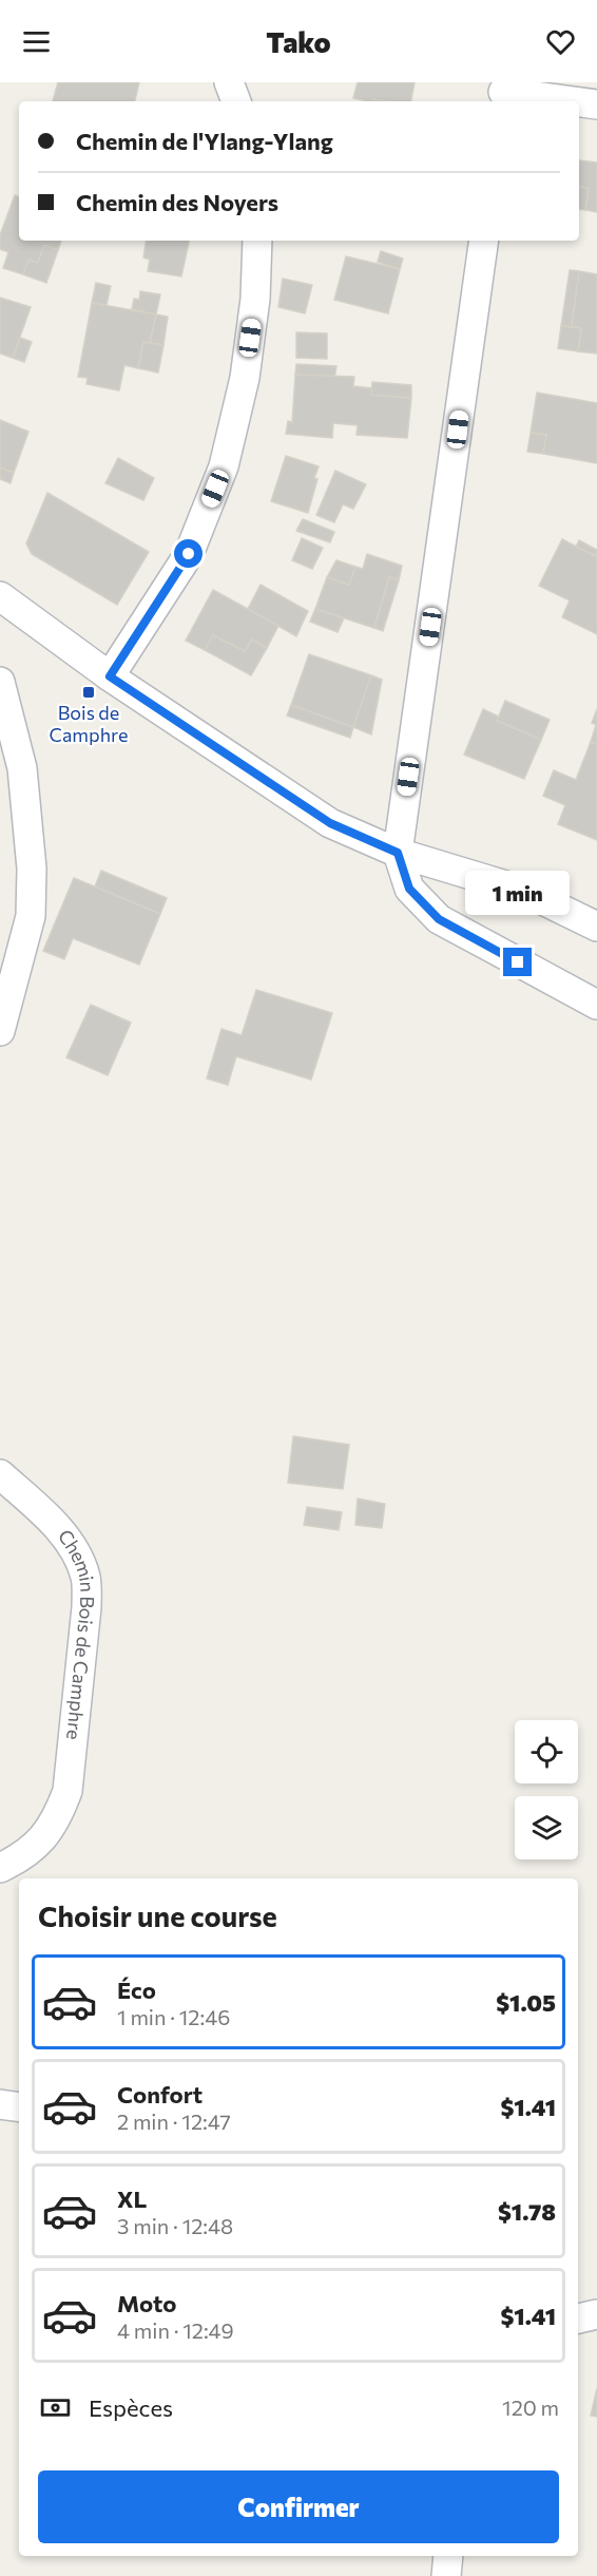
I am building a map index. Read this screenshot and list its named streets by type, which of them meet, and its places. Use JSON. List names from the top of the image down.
{
  "streets": {
    "street": ["Chemin Bois de Camphre"]
  },
  "places": {
    "transit": ["Bois de Camphre"]
  },
  "page": {
    "header": "Tako",
    "banner": ["Chemin de l'Ylang-Ylang", "Chemin des Noyers"],
    "bubble": "1 min",
    "heading": "Choisir une course",
    "list": [
      {
        "name": "Éco",
        "note": "1 min · 12:46",
        "value": "$1.05"
      },
      {
        "name": "Confort",
        "note": "2 min · 12:47",
        "value": "$1.41"
      },
      {
        "name": "XL",
        "note": "3 min · 12:48",
        "value": "$1.78"
      },
      {
        "name": "Moto",
        "note": "4 min · 12:49",
        "value": "$1.41"
      }
    ],
    "pay": ["Espèces", "120 m"],
    "buttons": "Confirmer"
  }
}
